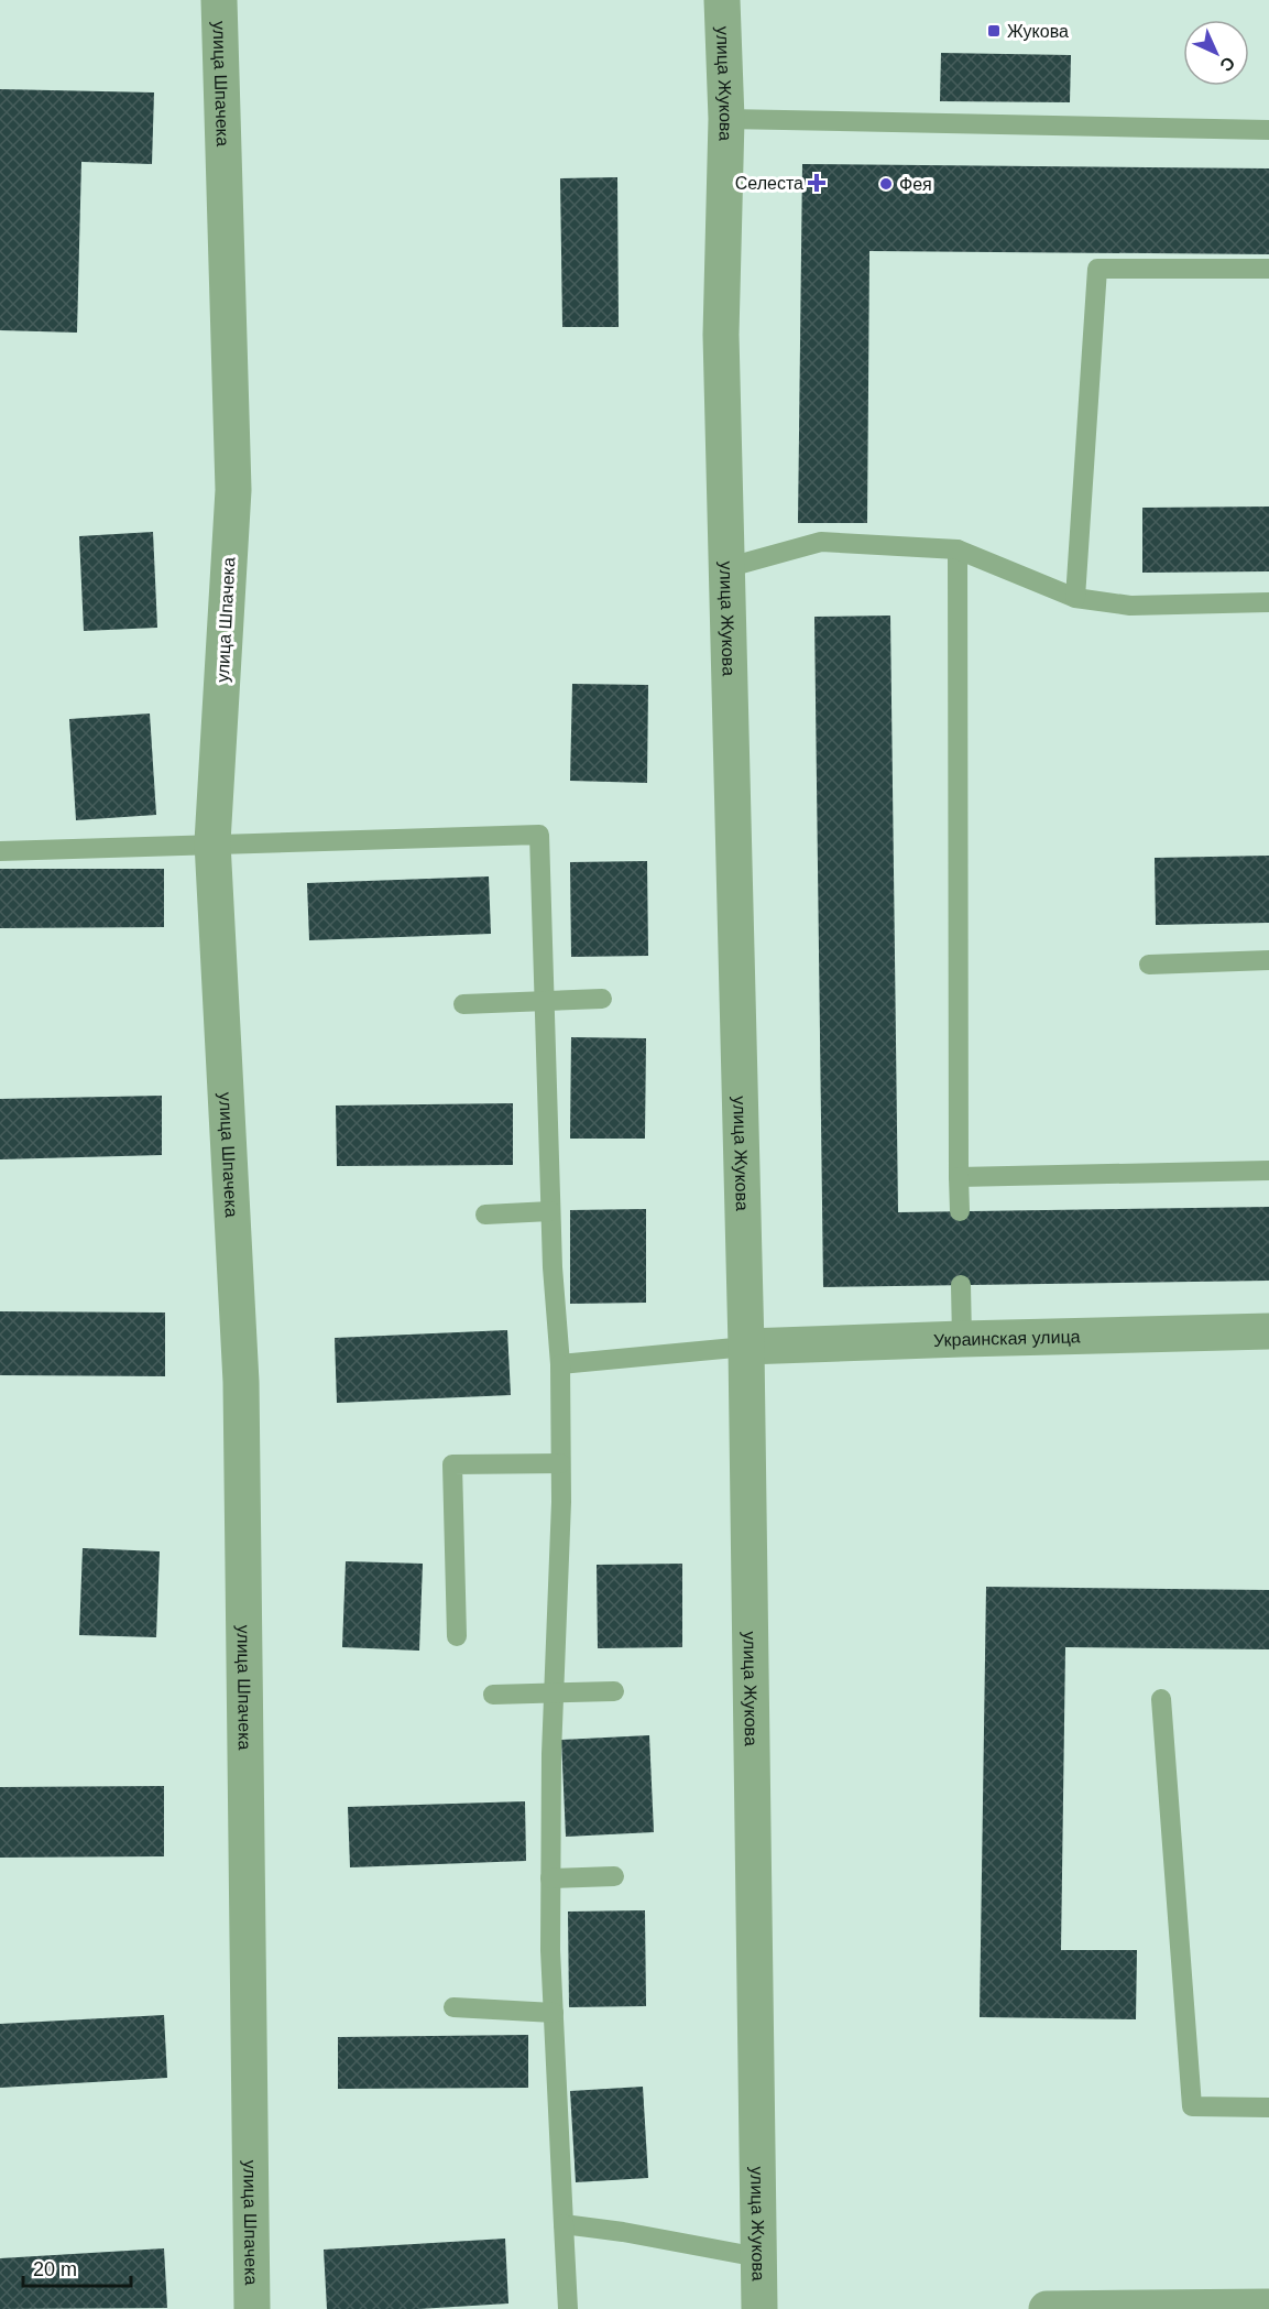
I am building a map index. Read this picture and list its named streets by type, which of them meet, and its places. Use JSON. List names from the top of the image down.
{
  "streets": {
    "street": ["улица Шпачека", "улица Жукова", "Украинская улица"]
  },
  "crossings": [
    ["улица Жукова", "Украинская улица"]
  ],
  "places": {
    "transit": ["Жукова"],
    "health": ["Селеста"],
    "other": ["Фея"]
  },
  "scale_bar": "20 m",
  "north": "bottom right"
}
